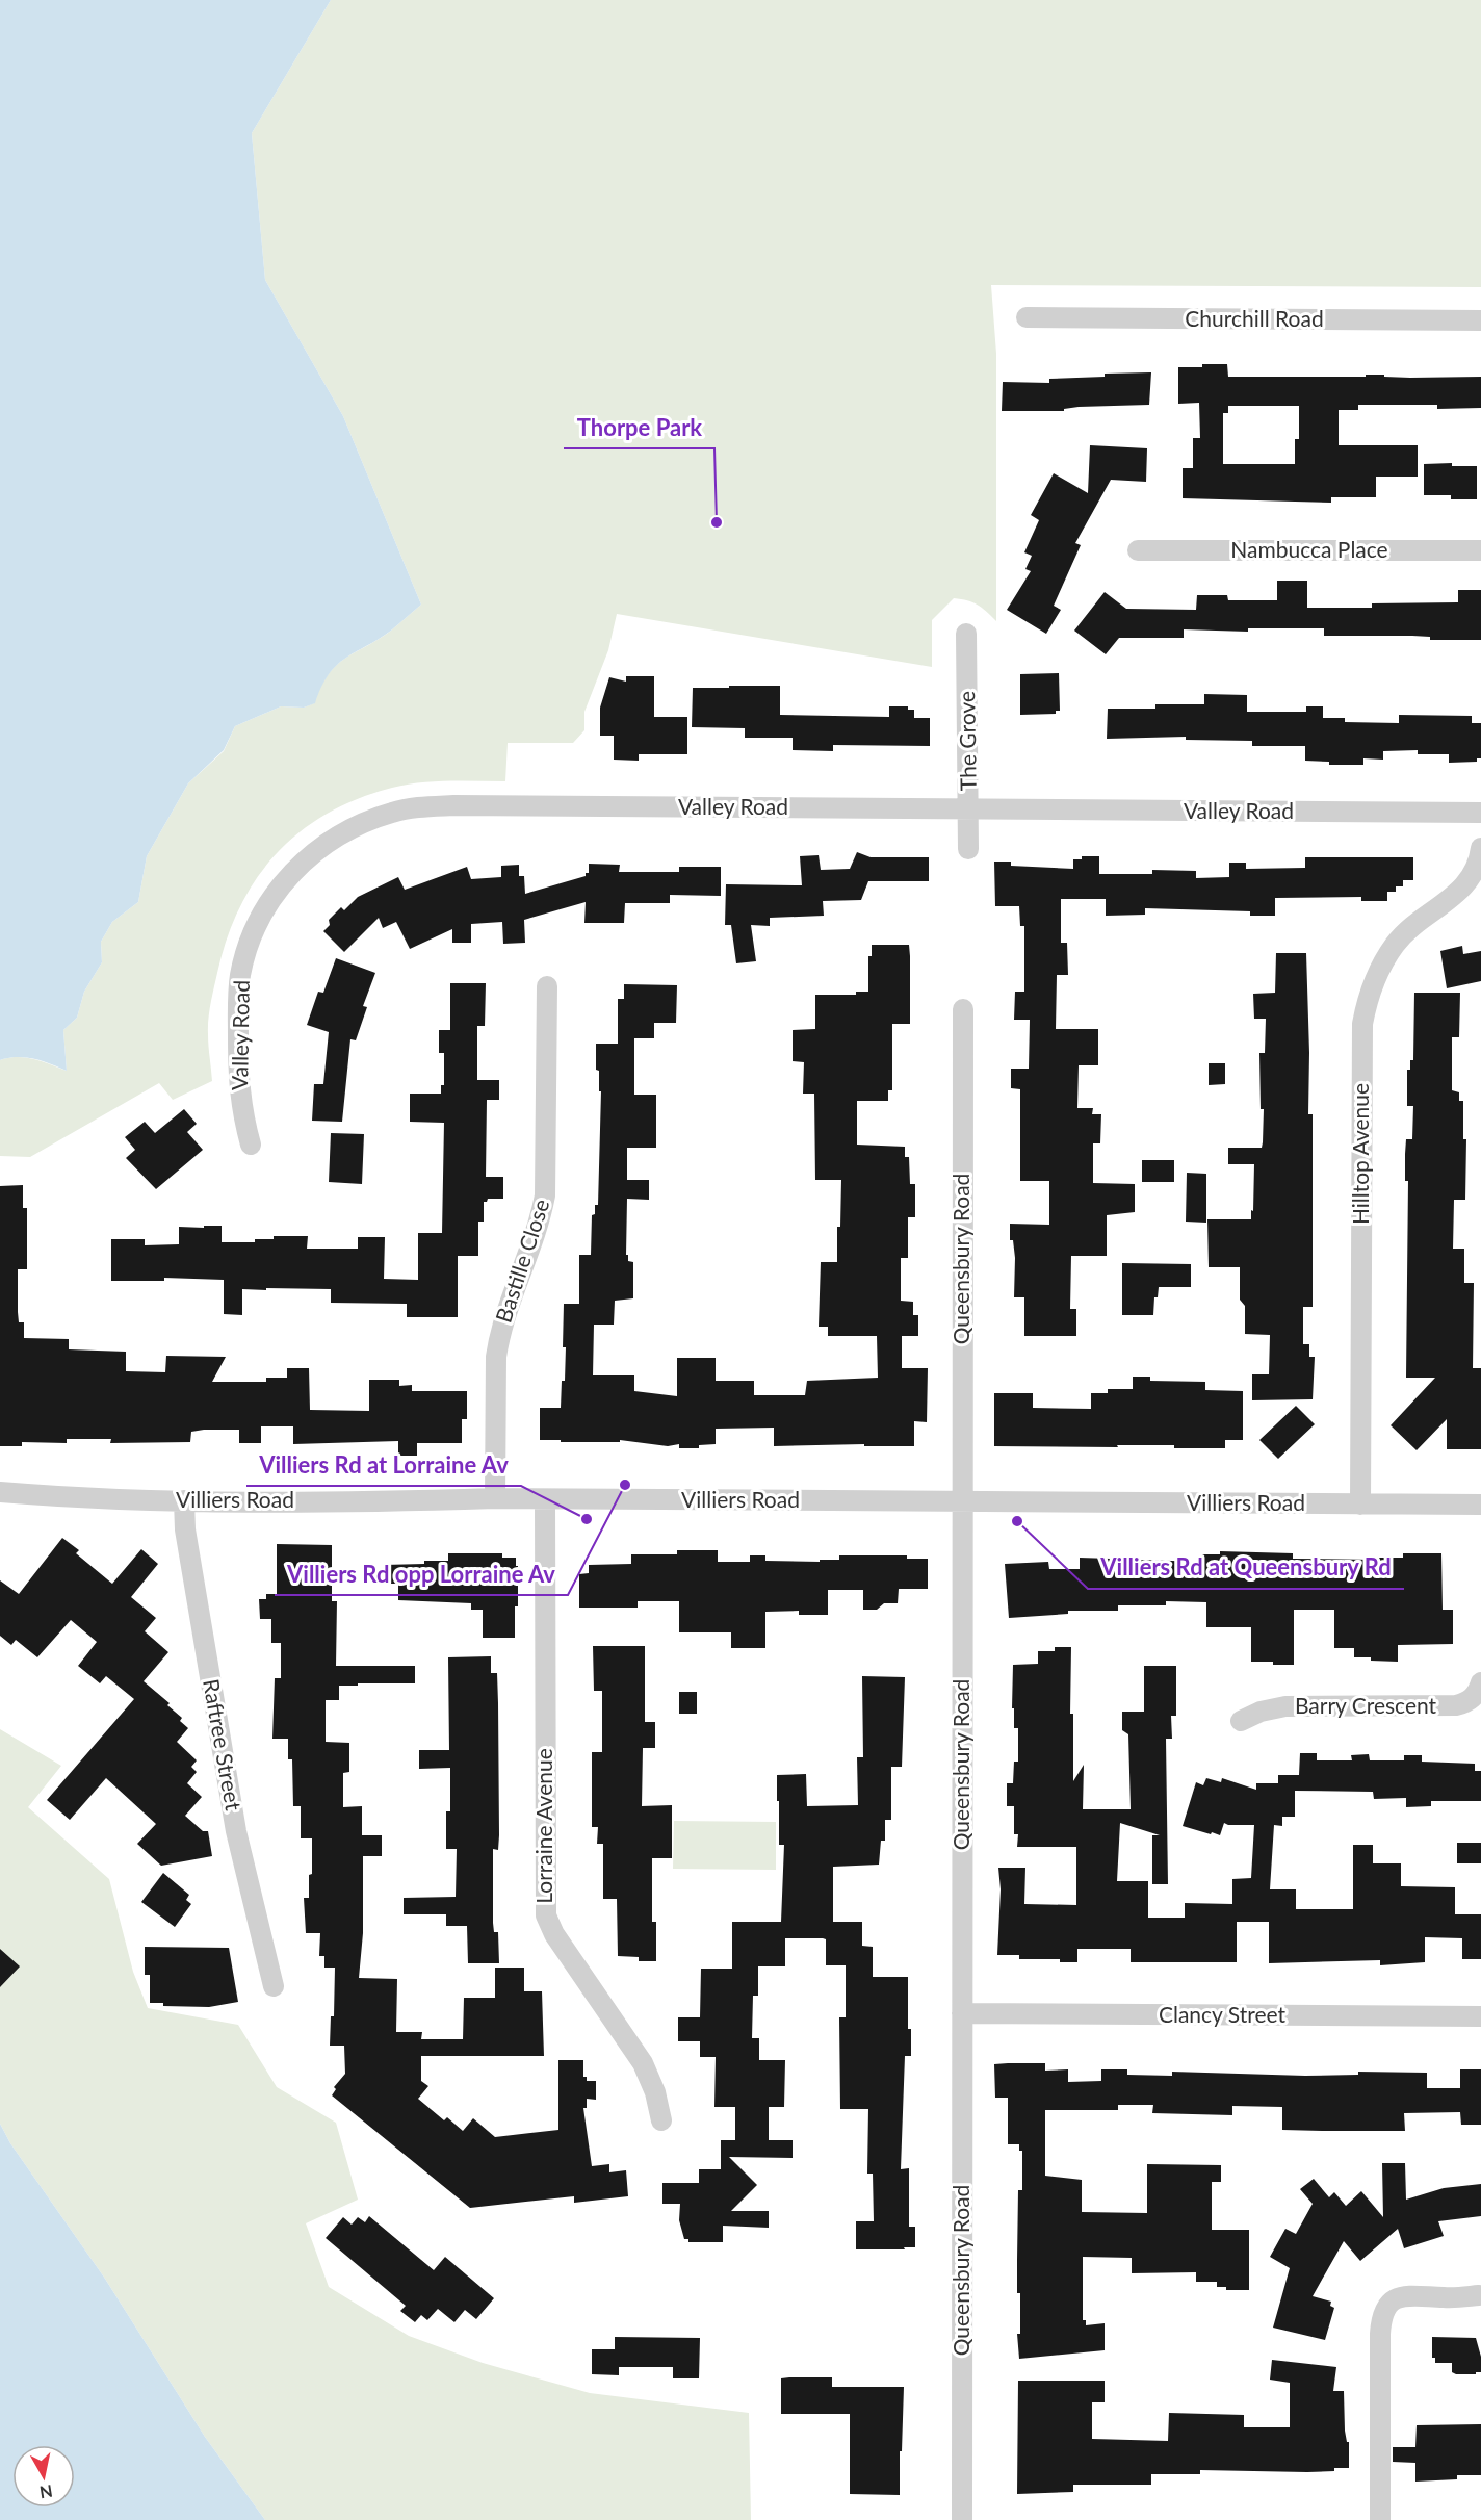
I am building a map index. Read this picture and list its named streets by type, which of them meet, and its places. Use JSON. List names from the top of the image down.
{
  "streets": {
    "street": [
      "Churchill Road",
      "Nambucca Place",
      "The Grove",
      "Valley Road",
      "Hilltop Avenue",
      "Queensbury Road",
      "Bastille Close",
      "Villiers Road",
      "Barry Crescent",
      "Raftree Street",
      "Lorraine Avenue",
      "Clancy Street"
    ]
  },
  "crossings": [
    ["The Grove", "Valley Road"],
    ["Hilltop Avenue", "Villiers Road"],
    ["Queensbury Road", "Villiers Road"],
    ["Queensbury Road", "Clancy Street"],
    ["Bastille Close", "Villiers Road"],
    ["Villiers Road", "Raftree Street"],
    ["Villiers Road", "Lorraine Avenue"]
  ],
  "places": [
    "Thorpe Park",
    "Villiers Rd opp Lorraine Av",
    "Villiers Rd at Lorraine Av",
    "Villiers Rd at Queensbury Rd"
  ],
  "north": "bottom"
}
